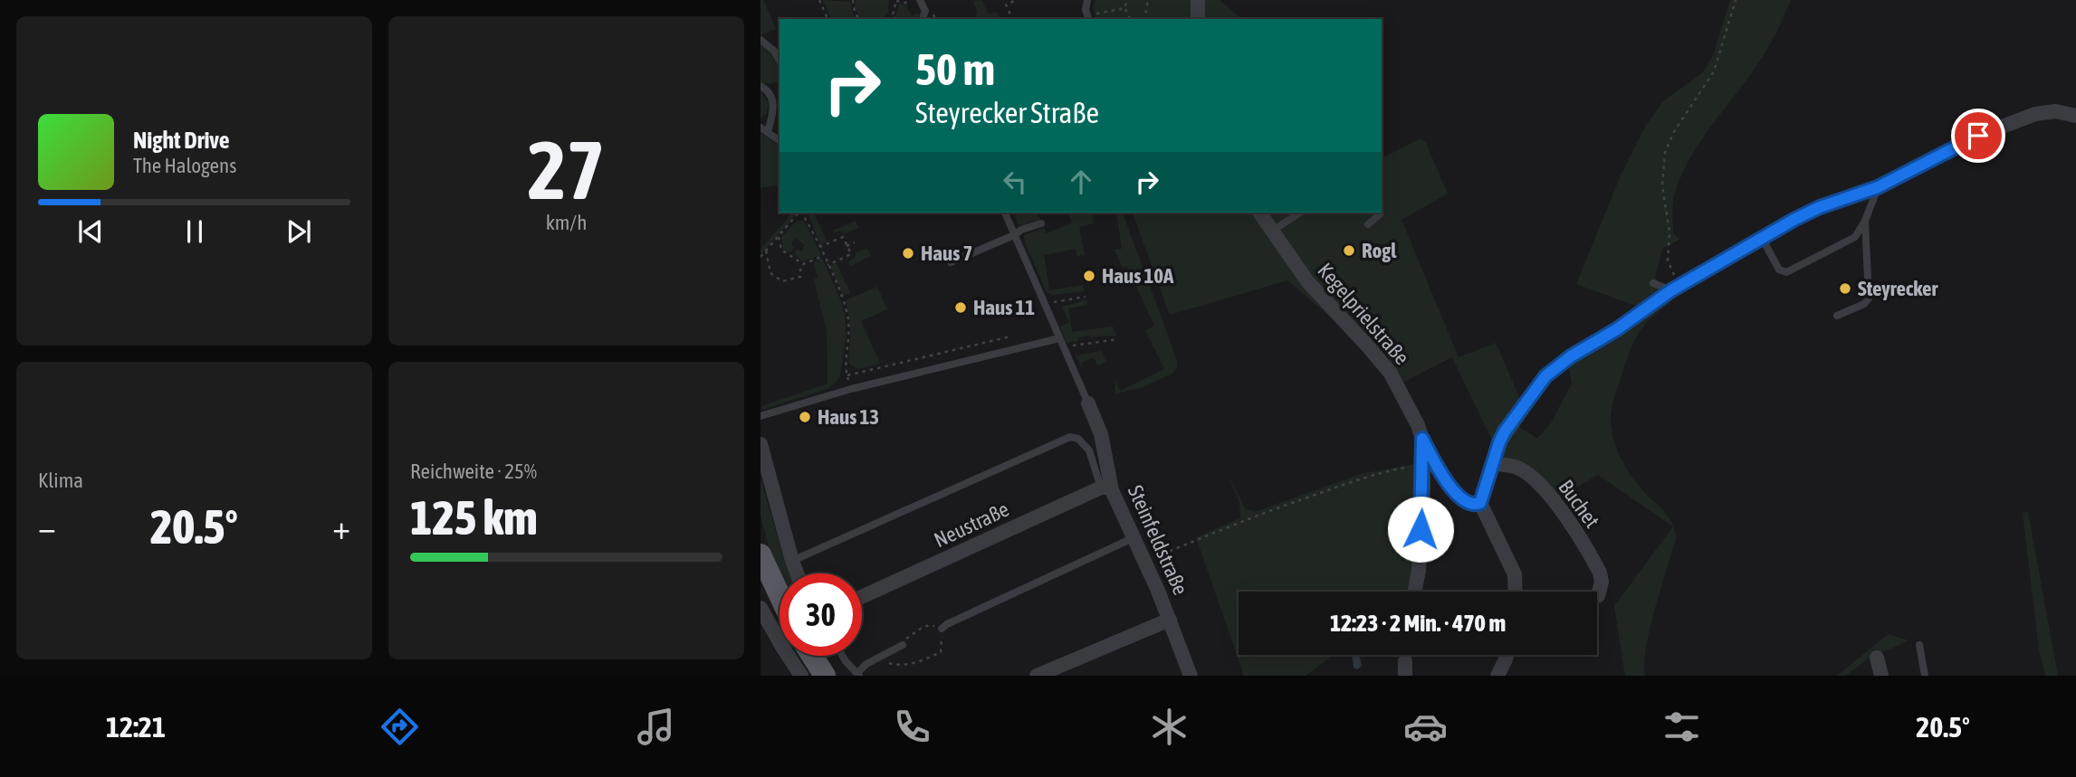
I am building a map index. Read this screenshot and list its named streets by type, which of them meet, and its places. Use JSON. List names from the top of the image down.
{
  "streets": {
    "street": [
      "Kegelprielstraße",
      "Buchet",
      "Neustraße",
      "Steinfeldstraße"
    ]
  },
  "crossings": [
    ["Neustraße", "Steinfeldstraße"]
  ],
  "places": [
    "Rogl",
    "Haus 7",
    "Haus 10A",
    "Steyrecker",
    "Haus 11",
    "Haus 13"
  ],
  "page": {
    "tile": [
      ["27", "km/h"],
      "Klima",
      ["Reichweite · 25%", "125 km"]
    ],
    "turn": ["50 m", "Steyrecker Straße"],
    "song": ["Night Drive", "The Halogens"],
    "heat": ["−", "20.5°", "+"],
    "limit": "30",
    "trip": "12:23 · 2 Min. · 470 m",
    "tabs": ["12:21", "20.5°"]
  }
}
